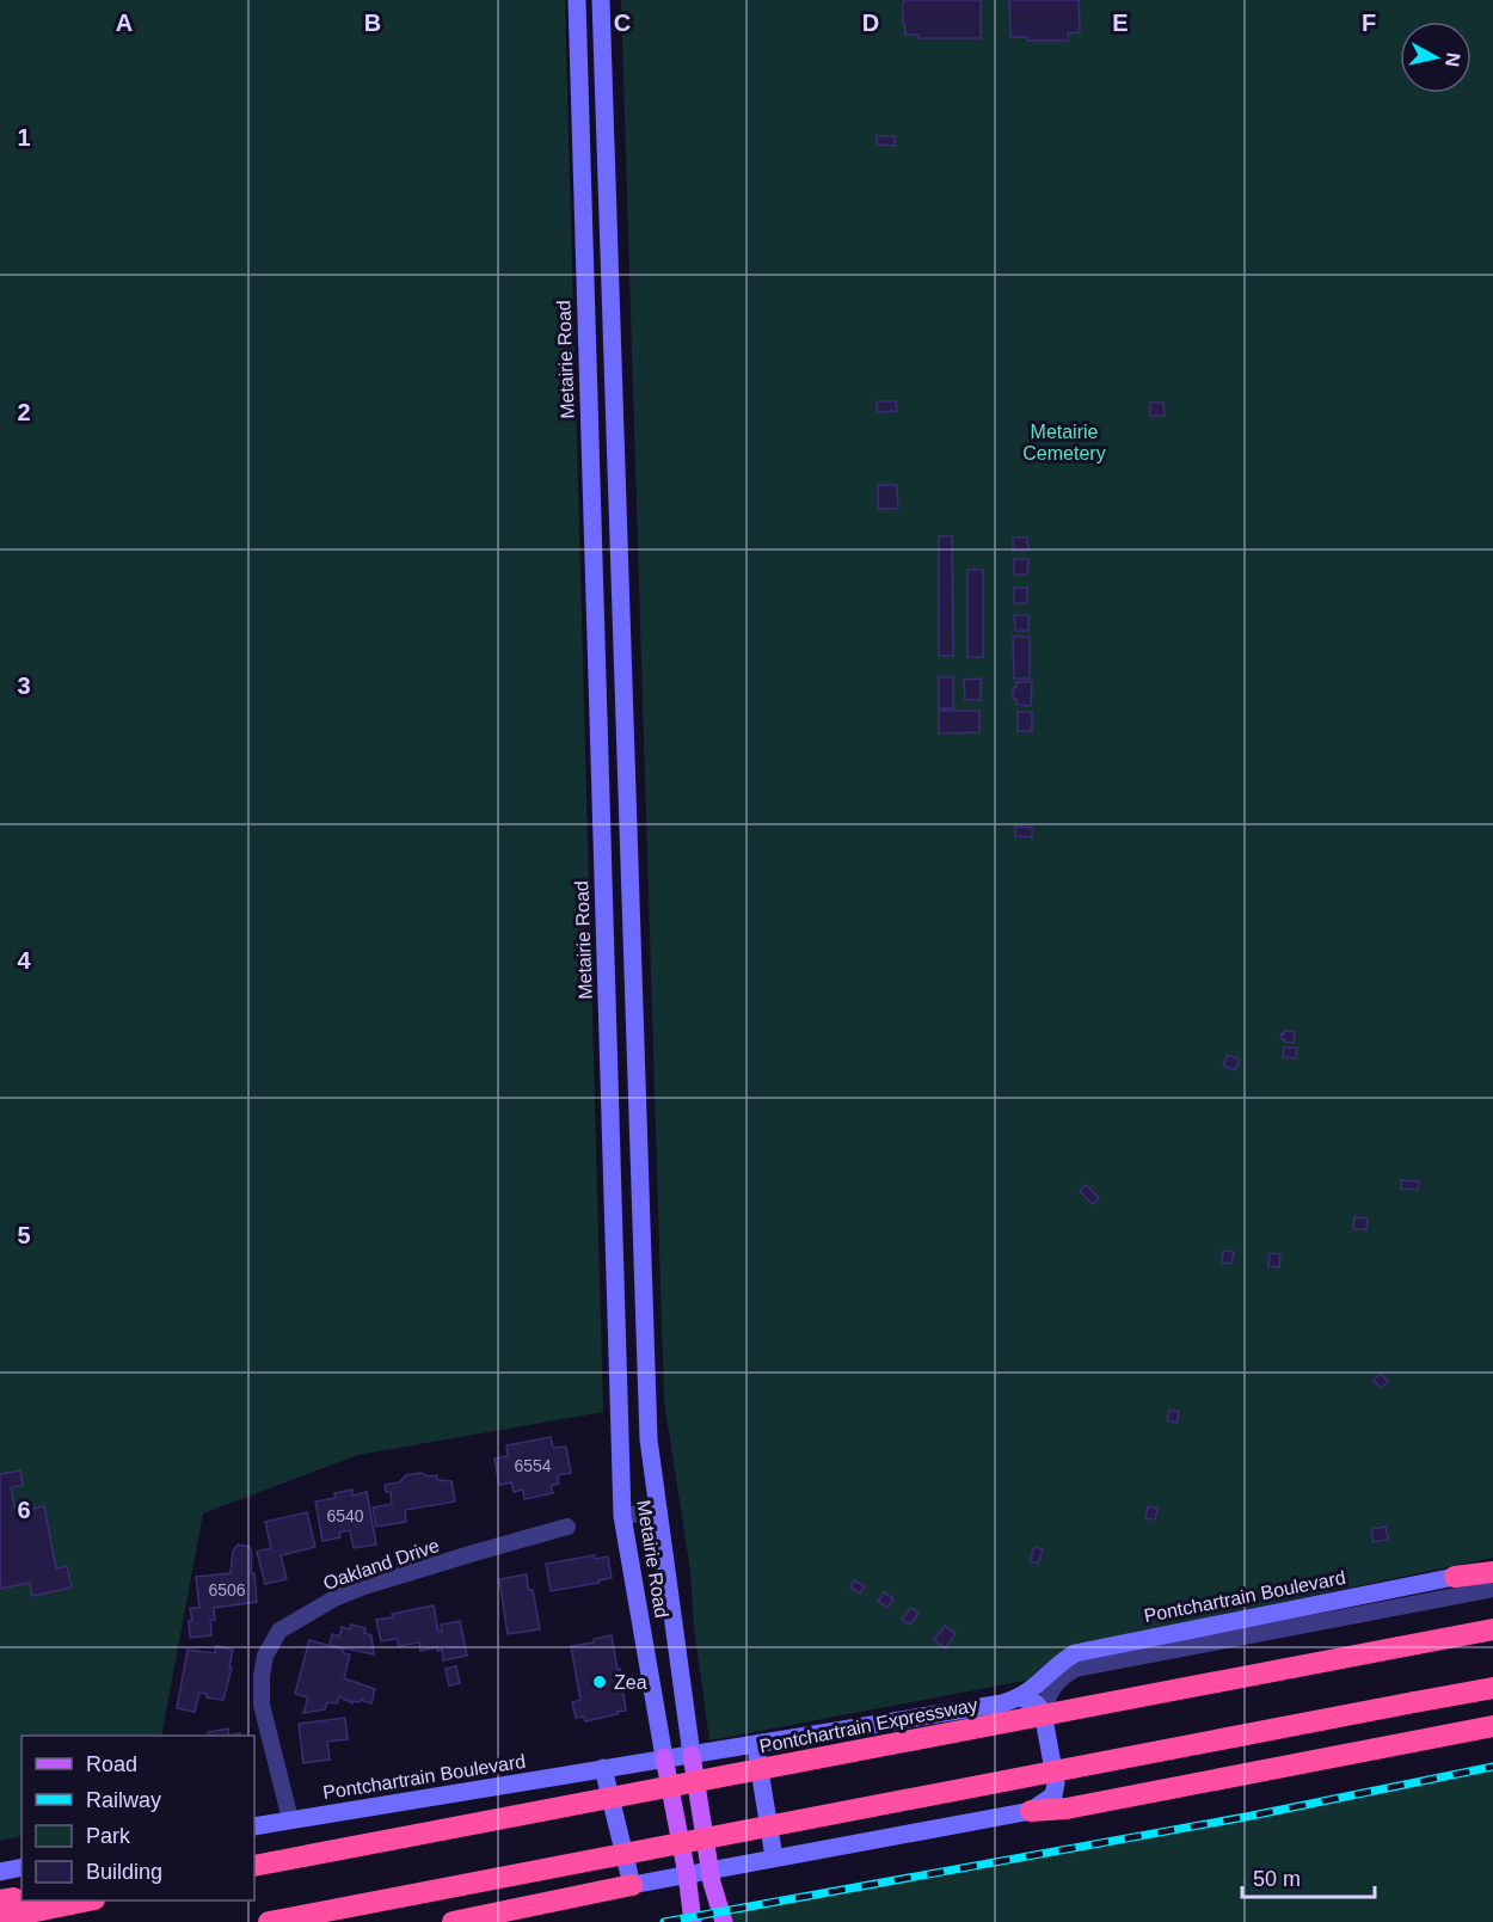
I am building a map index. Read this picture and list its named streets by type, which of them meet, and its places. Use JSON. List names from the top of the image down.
{
  "streets": {
    "highway": ["Pontchartrain Expressway"],
    "main road": ["Metairie Road", "Pontchartrain Boulevard"],
    "street": ["Oakland Drive"]
  },
  "crossings": [
    ["Metairie Road", "Pontchartrain Boulevard"],
    ["Oakland Drive", "Pontchartrain Boulevard"]
  ],
  "parks": ["Metairie Cemetery"],
  "places": ["Zea"],
  "house_numbers": ["6554", "6540", "6506"],
  "legend": [
    "Road",
    "Railway",
    "Park",
    "Building"
  ],
  "scale_bar": "50 m",
  "north": "right",
  "grid": {
    "columns": [
      "A",
      "B",
      "C",
      "D",
      "E",
      "F"
    ],
    "rows": [
      "1",
      "2",
      "3",
      "4",
      "5",
      "6"
    ]
  }
}
